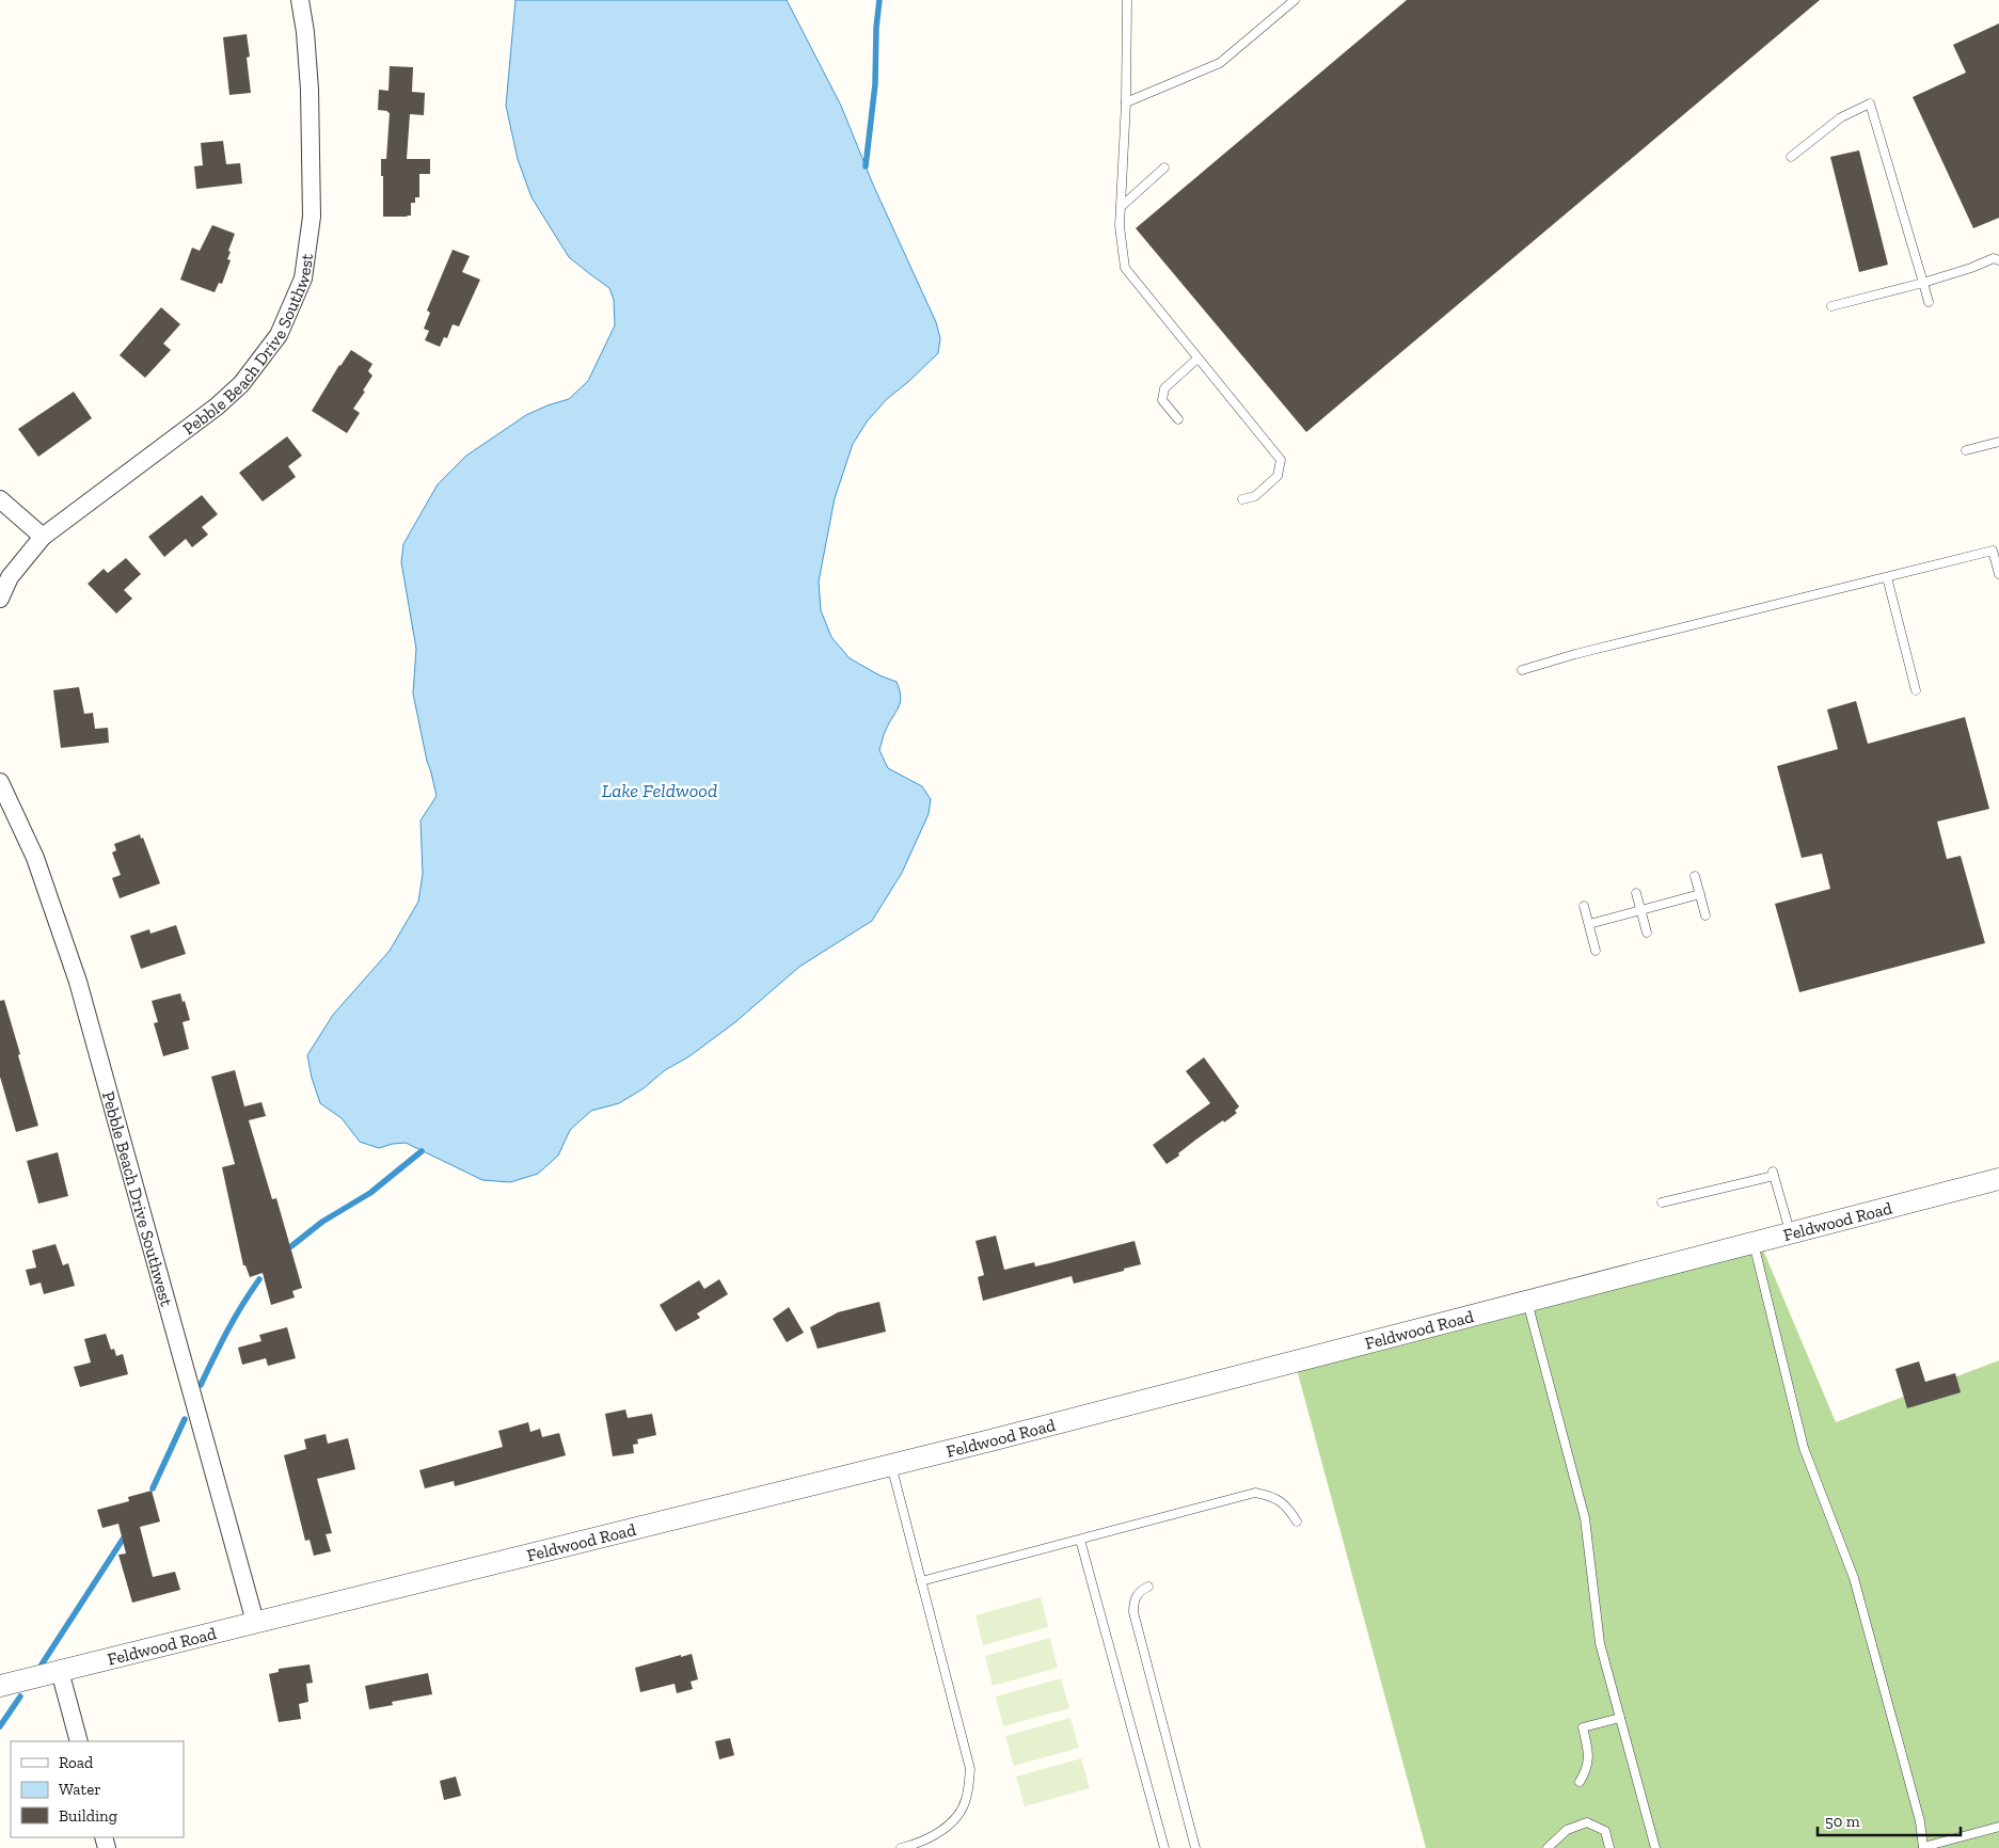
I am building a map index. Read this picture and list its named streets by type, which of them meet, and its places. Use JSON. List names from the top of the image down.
{
  "streets": {
    "street": ["Pebble Beach Drive Southwest", "Feldwood Road"]
  },
  "crossings": [
    ["Pebble Beach Drive Southwest", "Feldwood Road"]
  ],
  "water": ["Lake Feldwood"],
  "legend": ["Road", "Water", "Building"],
  "scale_bar": "50 m"
}
